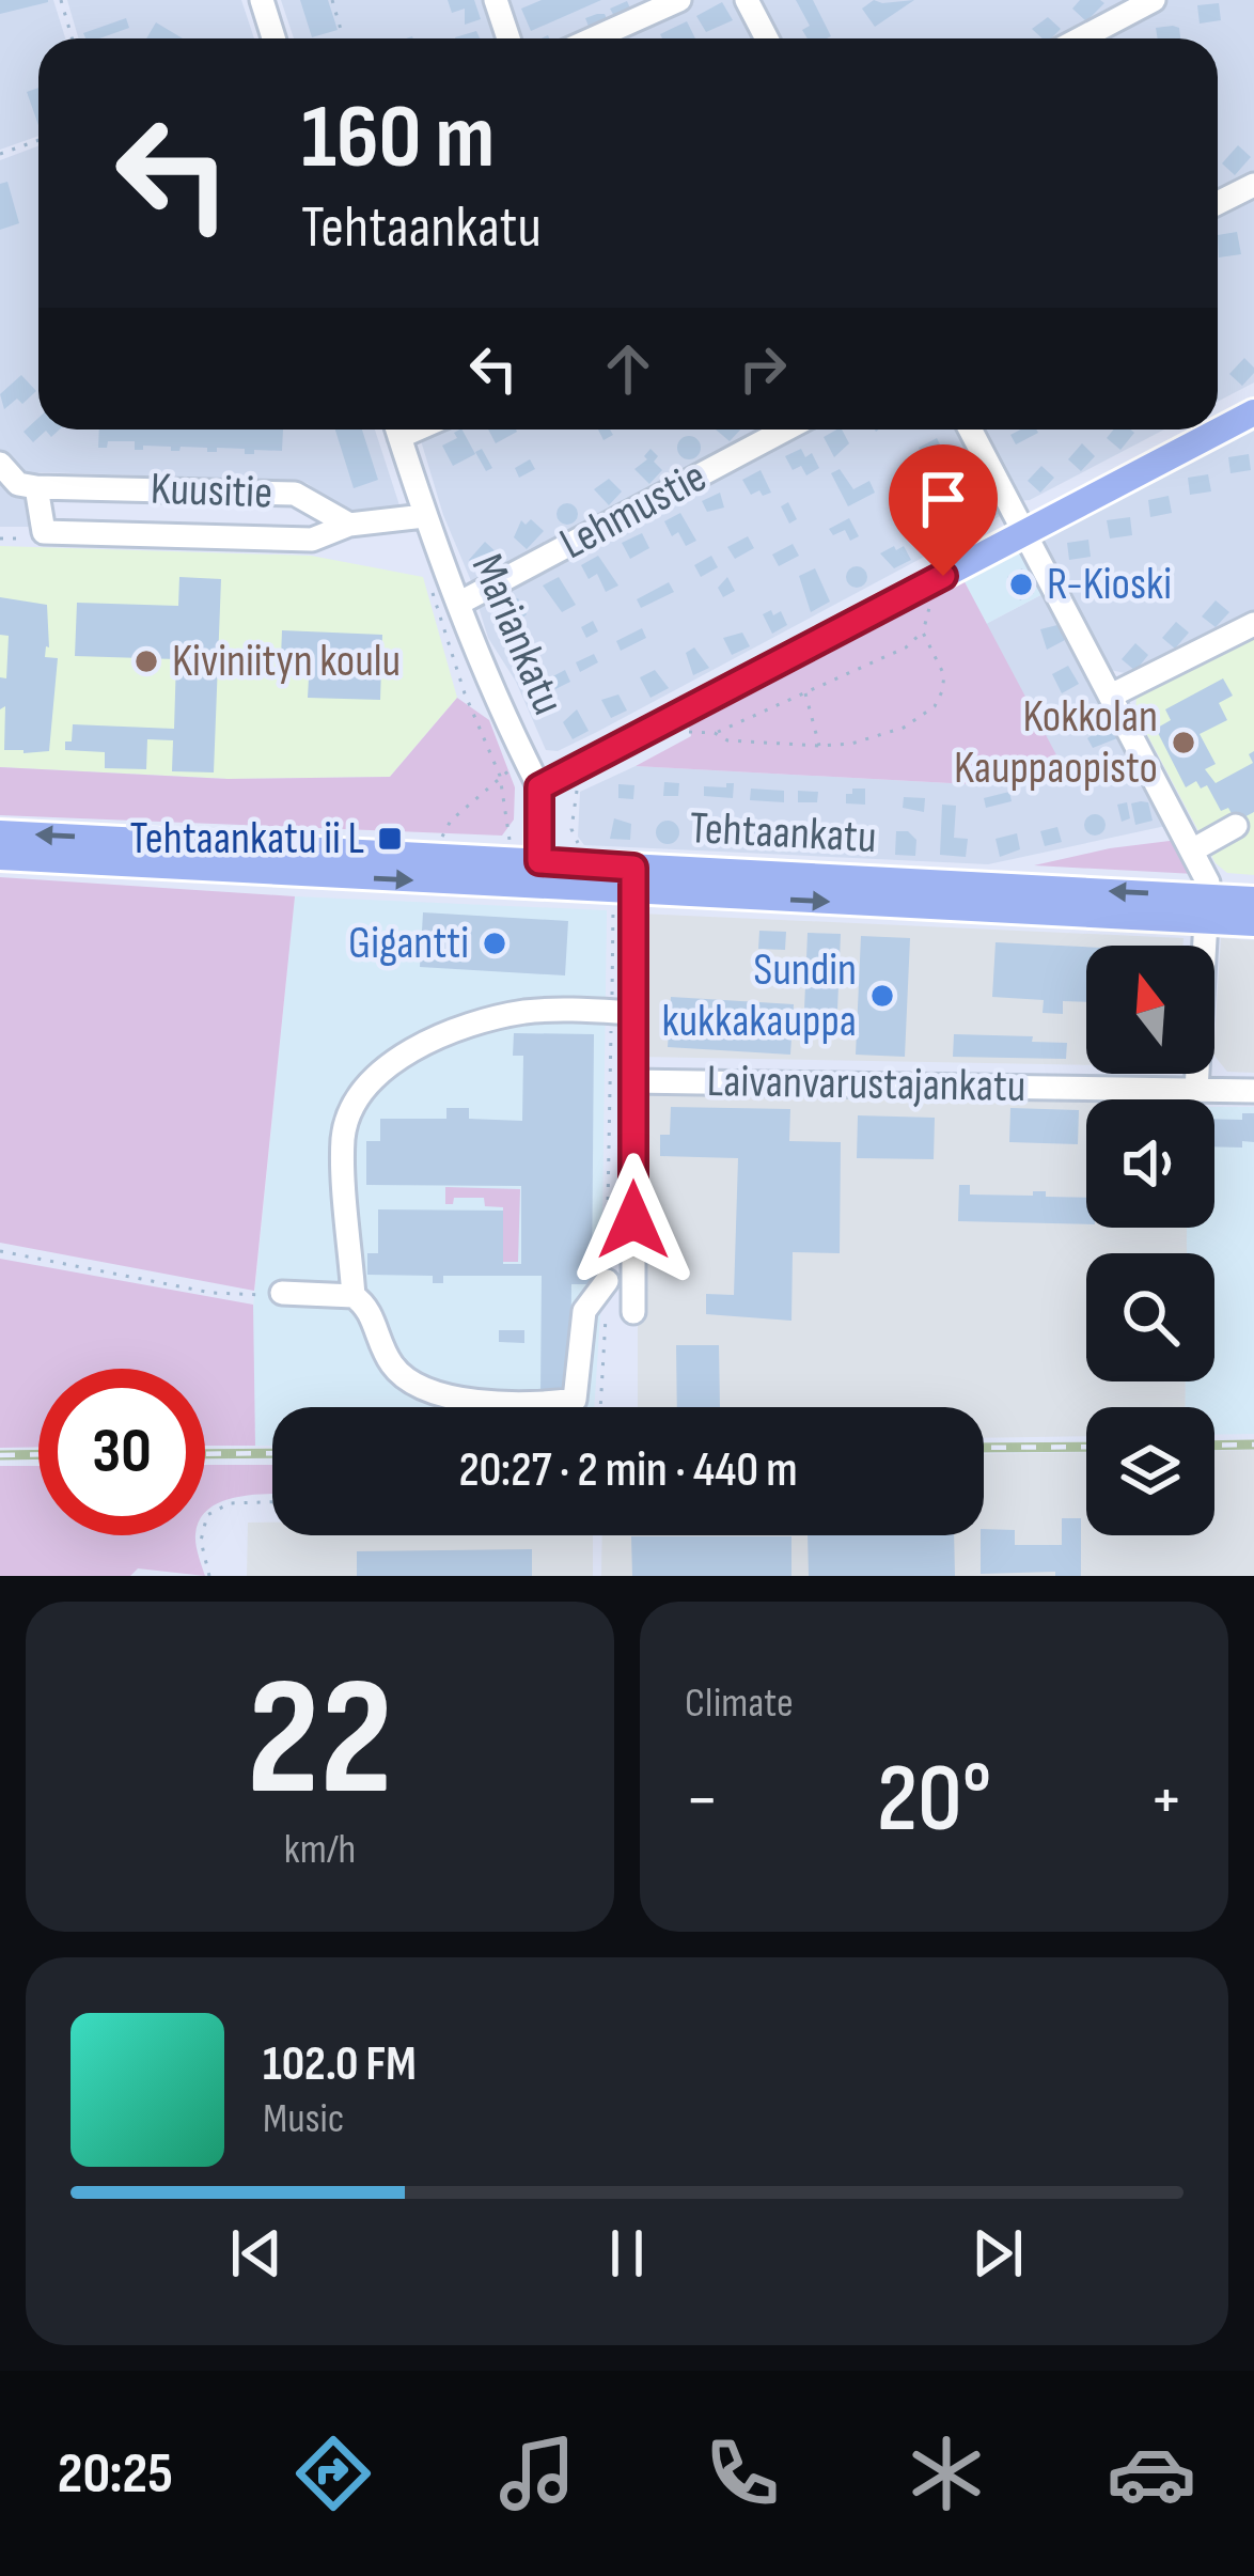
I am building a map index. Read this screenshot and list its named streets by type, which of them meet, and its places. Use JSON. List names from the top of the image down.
{
  "streets": {
    "main road": ["Mariankatu", "Tehtaankatu"],
    "street": ["Kuusitie", "Lehmustie", "Laivanvarustajankatu"]
  },
  "crossings": [
    ["Lehmustie", "Mariankatu"],
    ["Mariankatu", "Tehtaankatu"]
  ],
  "places": {
    "other": [
      "R-Kioski",
      "Kiviniityn koulu",
      "Kokkolan Kauppaopisto",
      "Gigantti",
      "Sundin kukkakauppa"
    ],
    "transit": ["Tehtaankatu ii L"]
  },
  "north": "top",
  "page": {
    "turn": ["160 m", "Tehtaankatu"],
    "limit": "30",
    "trip": "20:27 · 2 min · 440 m",
    "tile": [
      ["22", "km/h"],
      "Climate"
    ],
    "heat": ["−", "20°", "+"],
    "song": ["102.0 FM", "Music"],
    "tabs": "20:25"
  }
}
